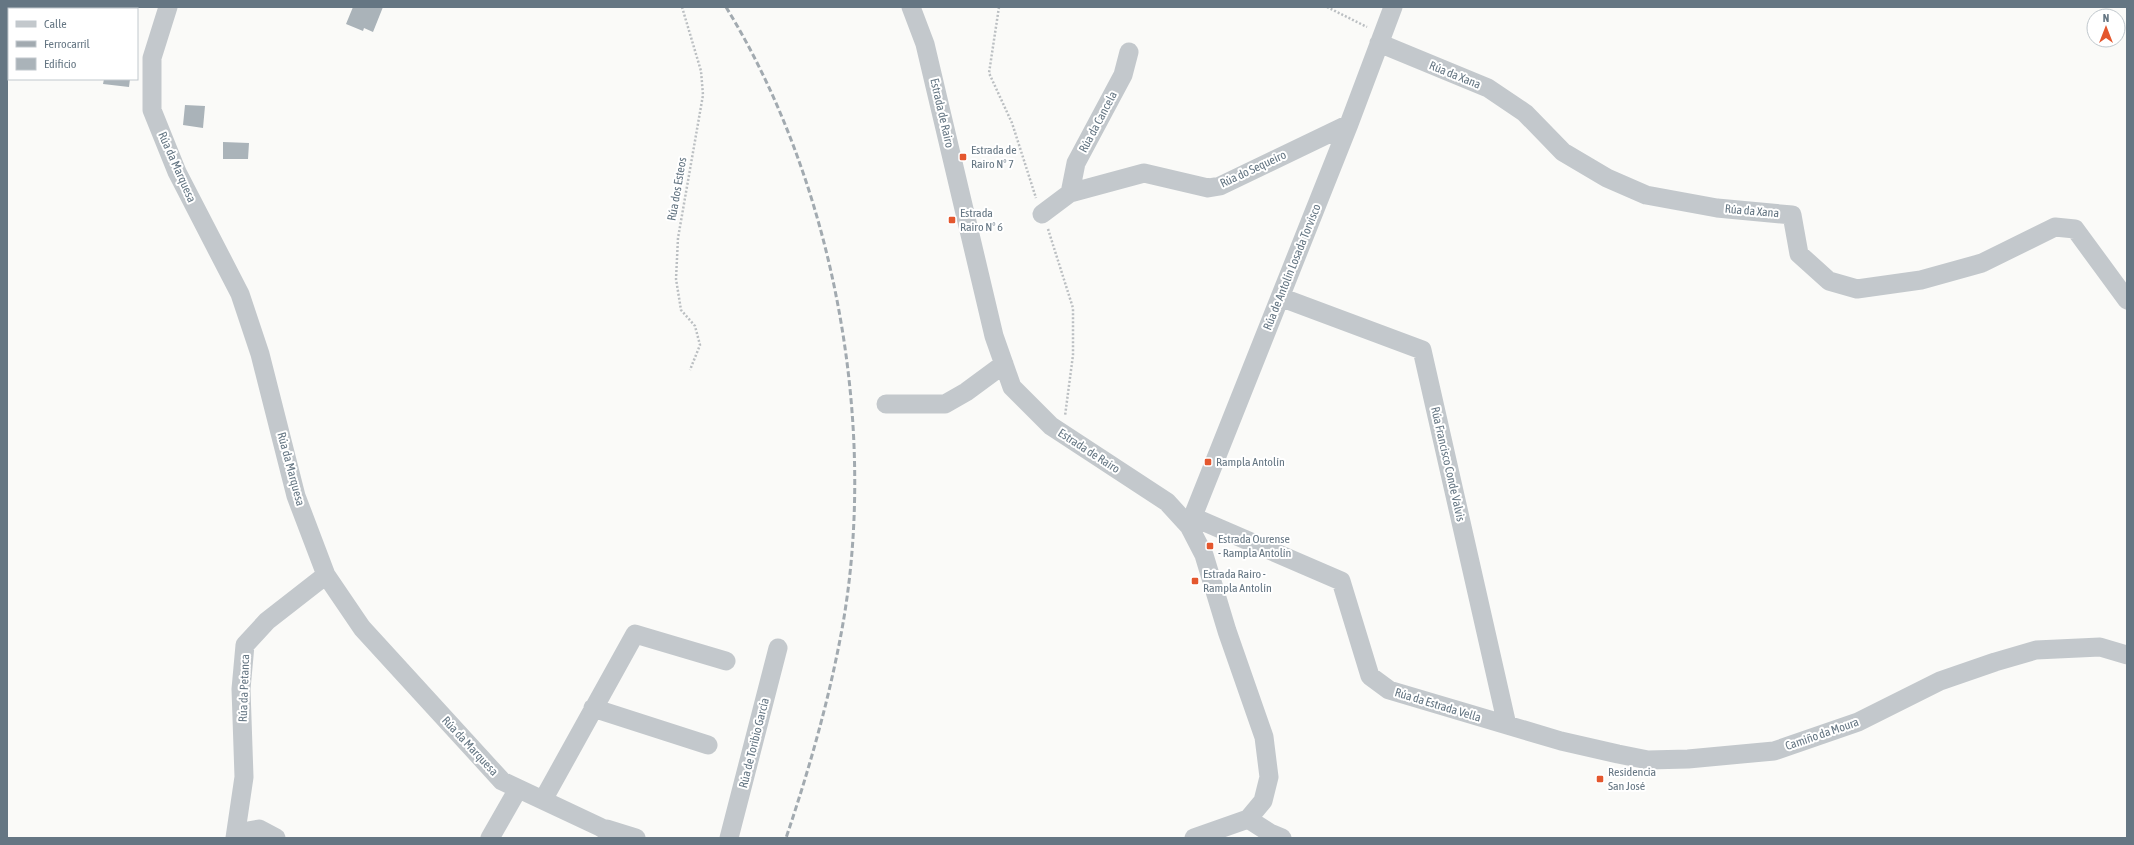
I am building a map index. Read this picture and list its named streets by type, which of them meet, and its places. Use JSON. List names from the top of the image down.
{
  "streets": {
    "street": [
      "Rúa da Xana",
      "Estrada de Rairo",
      "Rúa da Cancela",
      "Rúa da Marquesa",
      "Rúa do Sequeiro",
      "Rúa de Antolín Losada Torvisco",
      "Rúa Francisco Conde Valvis",
      "Rúa da Petanca",
      "Rúa da Estrada Vella",
      "Camiño da Moura",
      "Rúa de Toribio García"
    ],
    "path": ["Rúa dos Esteos"]
  },
  "crossings": [
    ["Rúa da Xana", "Rúa de Antolín Losada Torvisco"],
    ["Estrada de Rairo", "Rúa de Antolín Losada Torvisco"],
    ["Estrada de Rairo", "Rúa da Estrada Vella"],
    ["Rúa da Cancela", "Rúa do Sequeiro"],
    ["Rúa da Marquesa", "Rúa da Petanca"],
    ["Rúa do Sequeiro", "Rúa de Antolín Losada Torvisco"],
    ["Rúa de Antolín Losada Torvisco", "Rúa Francisco Conde Valvis"],
    ["Rúa de Antolín Losada Torvisco", "Rúa da Estrada Vella"],
    ["Rúa Francisco Conde Valvis", "Rúa da Estrada Vella"],
    ["Rúa Francisco Conde Valvis", "Camiño da Moura"],
    ["Rúa da Estrada Vella", "Camiño da Moura"]
  ],
  "places": {
    "transit": [
      "Estrada de Rairo Nº 7",
      "Estrada Rairo Nº 6",
      "Rampla Antolín",
      "Estrada Ourense - Rampla Antolín",
      "Estrada Rairo - Rampla Antolín",
      "Residencia San José"
    ]
  },
  "legend": ["Calle", "Ferrocarril", "Edificio"],
  "north": "top"
}
